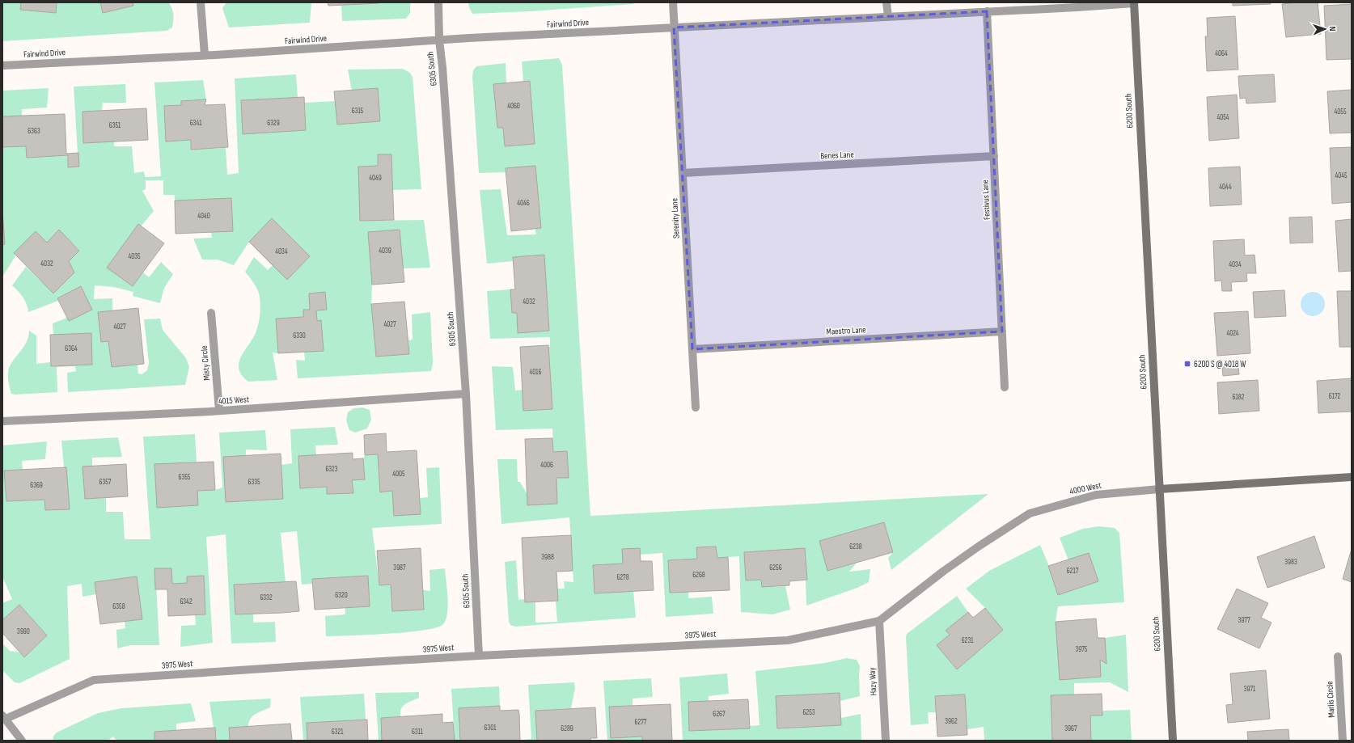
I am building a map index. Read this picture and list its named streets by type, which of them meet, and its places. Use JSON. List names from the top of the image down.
{
  "streets": {
    "main road": ["6200 South", "4000 West"],
    "street": [
      "Fairwind Drive",
      "6305 South",
      "Benes Lane",
      "Festivus Lane",
      "Serenity Lane",
      "Maestro Lane",
      "Misty Circle",
      "4015 West",
      "3975 West",
      "Hazy Way",
      "Marlis Circle"
    ]
  },
  "crossings": [
    ["Fairwind Drive", "6305 South"],
    ["Fairwind Drive", "6200 South"],
    ["Fairwind Drive", "Festivus Lane"],
    ["Fairwind Drive", "Serenity Lane"],
    ["6305 South", "4015 West"],
    ["6305 South", "3975 West"],
    ["6200 South", "4000 West"],
    ["Benes Lane", "Festivus Lane"],
    ["Benes Lane", "Serenity Lane"],
    ["Festivus Lane", "Maestro Lane"],
    ["Serenity Lane", "Maestro Lane"],
    ["Misty Circle", "4015 West"],
    ["4000 West", "3975 West"],
    ["4000 West", "Hazy Way"],
    ["3975 West", "Hazy Way"]
  ],
  "places": {
    "transit": ["6200 S @ 4018 W"]
  },
  "house_numbers": [
    "4064",
    "4060",
    "6315",
    "4055",
    "4054",
    "6341",
    "6329",
    "6351",
    "6363",
    "4045",
    "4049",
    "4044",
    "4046",
    "4040",
    "4039",
    "4034",
    "4035",
    "4032",
    "4034",
    "4032",
    "4027",
    "4027",
    "4024",
    "6330",
    "6364",
    "4016",
    "6172",
    "6182",
    "4006",
    "6323",
    "4005",
    "6355",
    "6357",
    "6335",
    "6369",
    "6238",
    "3988",
    "3983",
    "3987",
    "6256",
    "6217",
    "6268",
    "6278",
    "6320",
    "6332",
    "6342",
    "6358",
    "3977",
    "3990",
    "6231",
    "3975",
    "3971",
    "6253",
    "6267",
    "3962",
    "6277",
    "6301",
    "6289",
    "3967",
    "6321",
    "6311"
  ],
  "north": "right"
}
